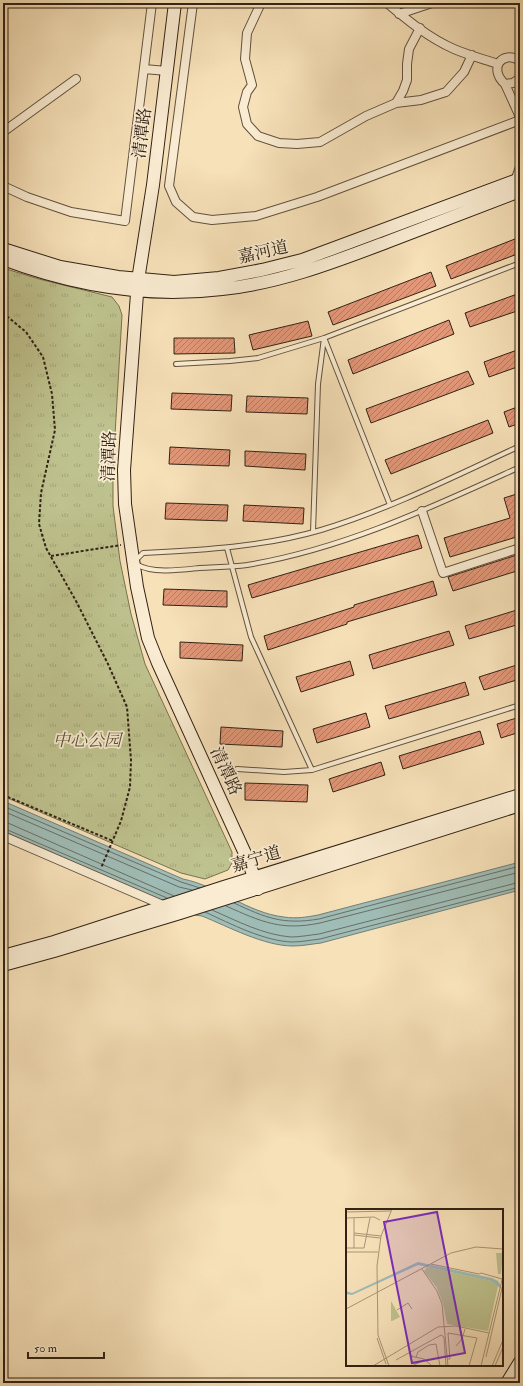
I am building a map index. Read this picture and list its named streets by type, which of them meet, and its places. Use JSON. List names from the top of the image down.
{
  "streets": {
    "street": ["清潭路", "嘉河道", "嘉宁道"]
  },
  "crossings": [
    ["清潭路", "嘉河道"],
    ["清潭路", "嘉宁道"]
  ],
  "parks": ["中心公园"],
  "scale_bar": "50 m"
}
